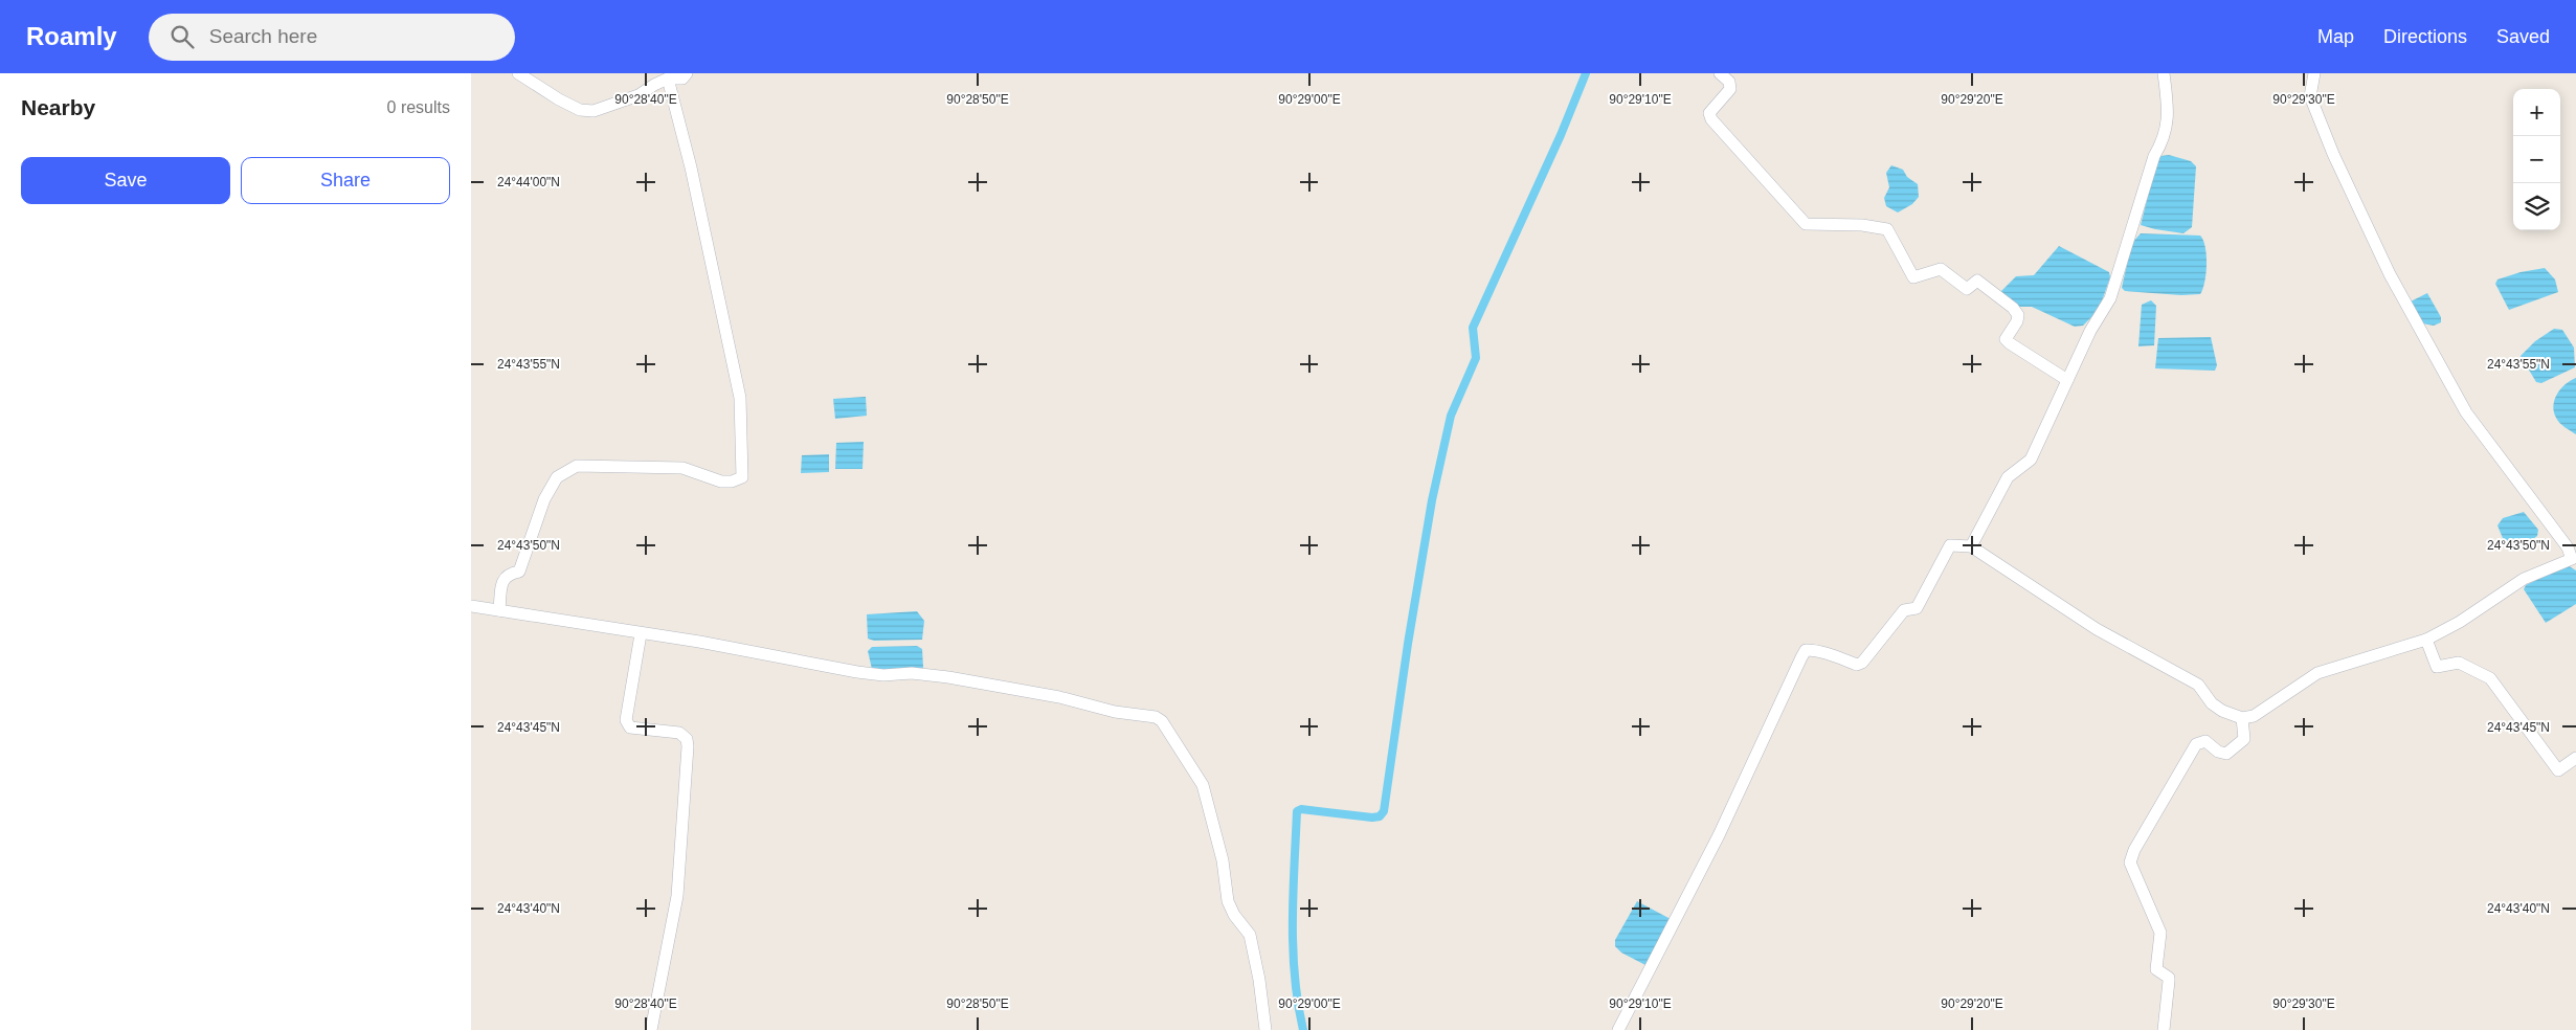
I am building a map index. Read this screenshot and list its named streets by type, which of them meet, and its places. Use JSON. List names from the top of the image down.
{
  "page": {
    "header": "Roamly",
    "search": "Search here",
    "nav": ["Map", "Directions", "Saved"],
    "heading": ["Nearby", "0 results"],
    "map_buttons": ["+", "−"],
    "buttons": ["Save", "Share"]
  },
  "coordinates": [
    "90°28'40\"E",
    "90°28'50\"E",
    "90°29'00\"E",
    "90°29'10\"E",
    "90°29'20\"E",
    "90°29'30\"E",
    "24°44'00\"N",
    "24°43'55\"N",
    "24°43'50\"N",
    "24°43'45\"N",
    "24°43'40\"N"
  ]
}
